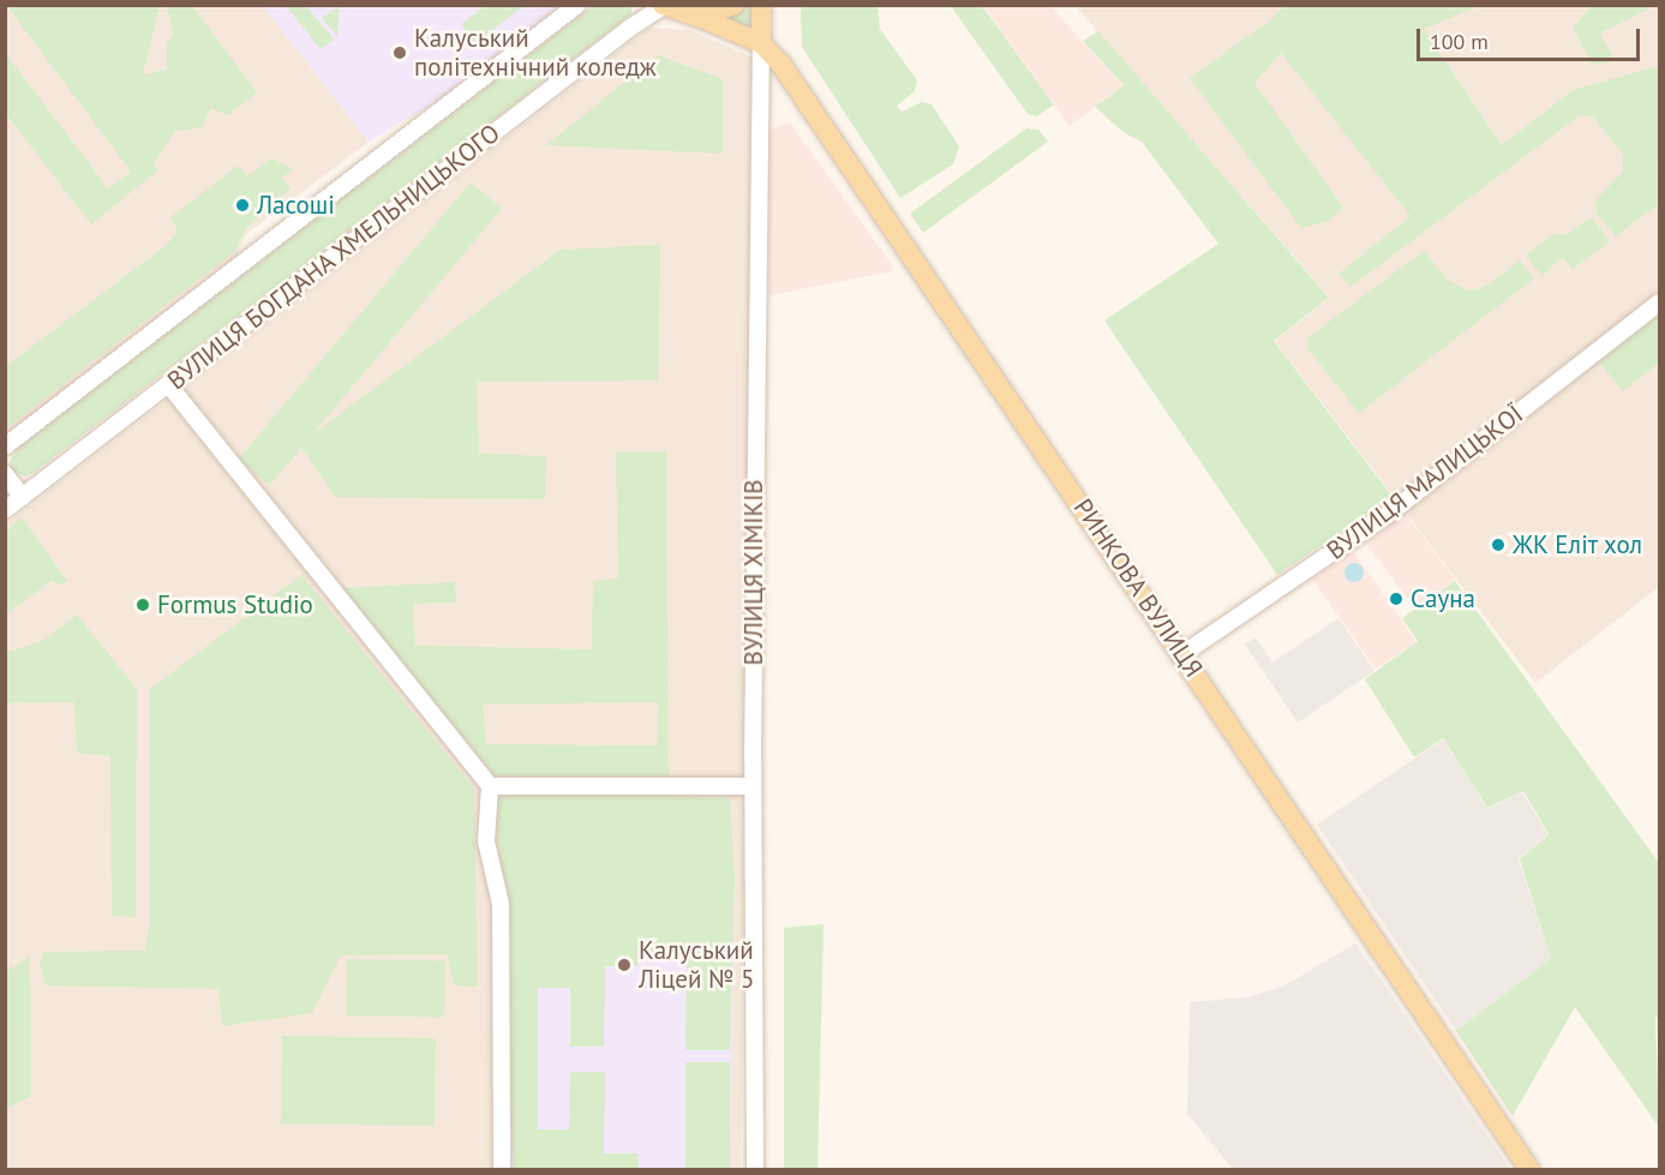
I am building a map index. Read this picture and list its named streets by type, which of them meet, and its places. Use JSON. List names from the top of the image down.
{
  "streets": {
    "main road": ["РИНКОВА ВУЛИЦЯ"],
    "street": ["ВУЛИЦЯ БОГДАНА ХМЕЛЬНИЦЬКОГО", "ВУЛИЦЯ МАЛИЦЬКОЇ", "ВУЛИЦЯ ХІМІКІВ"]
  },
  "crossings": [
    ["ВУЛИЦЯ МАЛИЦЬКОЇ", "РИНКОВА ВУЛИЦЯ"],
    ["ВУЛИЦЯ ХІМІКІВ", "РИНКОВА ВУЛИЦЯ"]
  ],
  "places": [
    "Калуський політехнічний коледж",
    "Ласоші",
    "ЖК Еліт хол",
    "Сауна",
    "Formus Studio",
    "Калуський Ліцей № 5"
  ],
  "scale_bar": "100 m"
}
